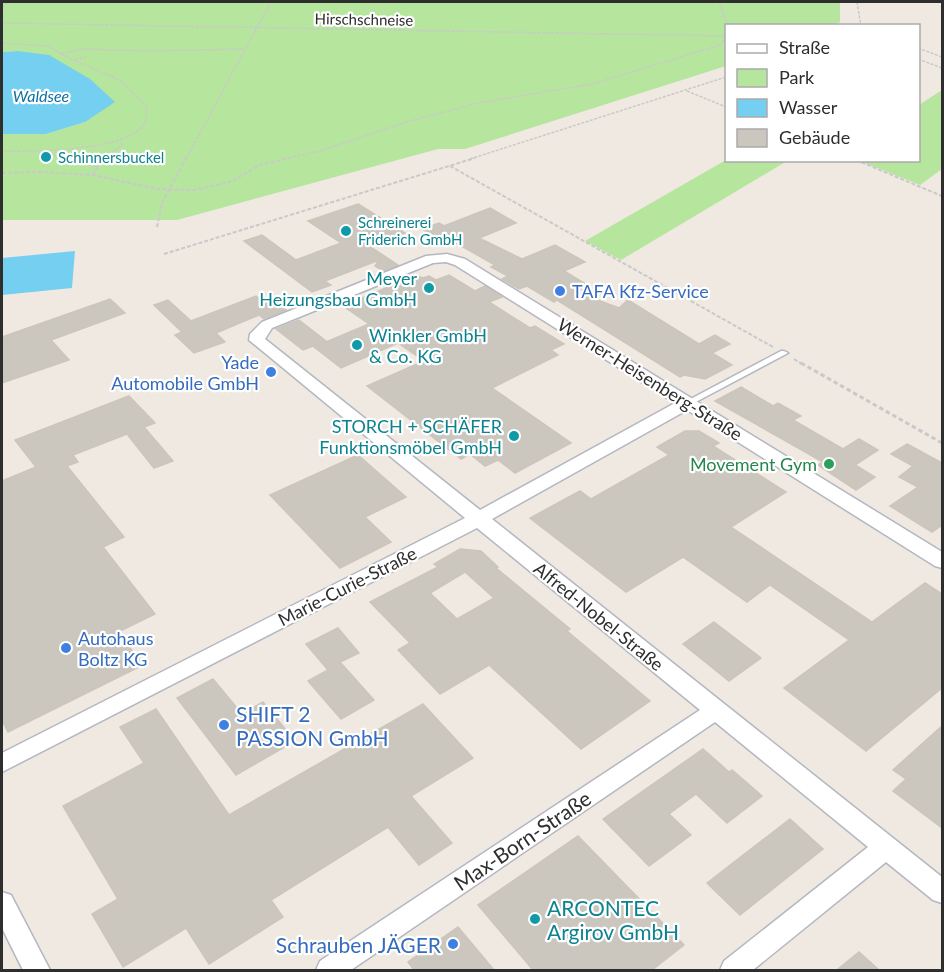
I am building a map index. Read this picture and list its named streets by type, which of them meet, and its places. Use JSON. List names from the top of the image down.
{
  "streets": {
    "street": [
      "Werner-Heisenberg-Straße",
      "Marie-Curie-Straße",
      "Alfred-Nobel-Straße",
      "Max-Born-Straße"
    ],
    "path": ["Hirschschneise"]
  },
  "crossings": [
    ["Werner-Heisenberg-Straße", "Marie-Curie-Straße"],
    ["Werner-Heisenberg-Straße", "Alfred-Nobel-Straße"],
    ["Marie-Curie-Straße", "Alfred-Nobel-Straße"],
    ["Alfred-Nobel-Straße", "Max-Born-Straße"]
  ],
  "water": ["Waldsee"],
  "places": [
    "Schinnersbuckel",
    "Schreinerei Friderich GmbH",
    "Meyer Heizungsbau GmbH",
    "TAFA Kfz-Service",
    "Winkler GmbH & Co. KG",
    "Yade Automobile GmbH",
    "STORCH + SCHÄFER Funktionsmöbel GmbH",
    "Movement Gym",
    "Autohaus Boltz KG",
    "SHIFT 2 PASSION GmbH",
    "ARCONTEC Argirov GmbH",
    "Schrauben JÄGER"
  ],
  "legend": [
    "Straße",
    "Park",
    "Wasser",
    "Gebäude"
  ]
}
